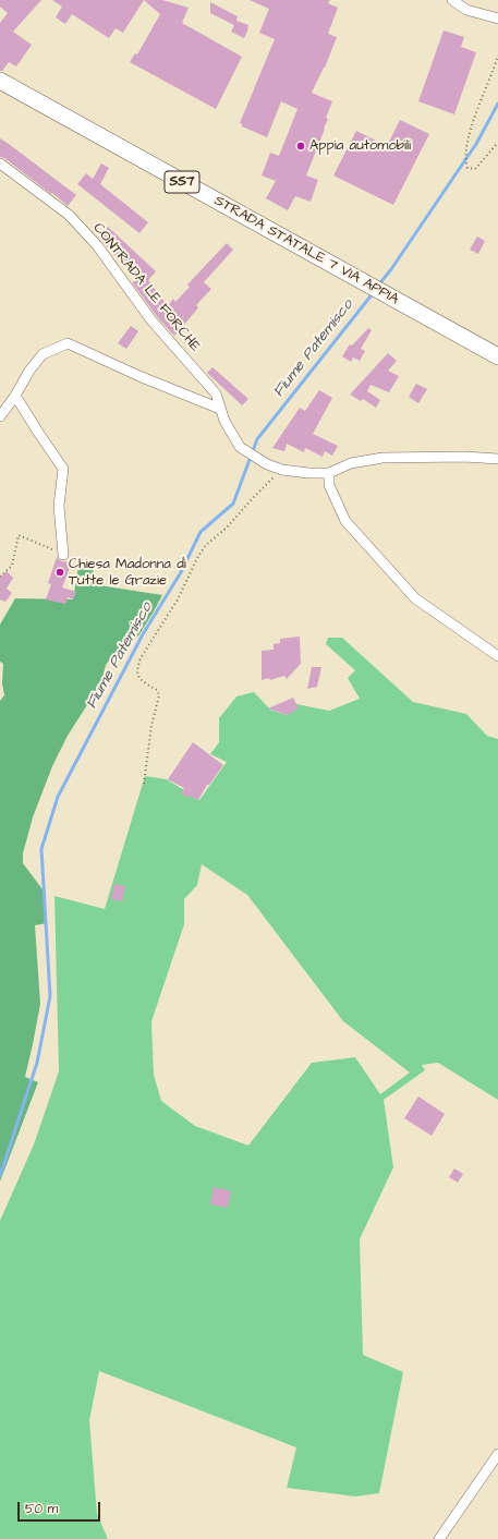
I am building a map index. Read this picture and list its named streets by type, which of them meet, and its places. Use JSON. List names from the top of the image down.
{
  "streets": {
    "main road": ["SS7", "STRADA STATALE 7 VIA APPIA"],
    "street": ["CONTRADA LE FORCHE"]
  },
  "water": ["Fiume Patemisco"],
  "places": ["Appia automobili", "Chiesa Madonna di Tutte le Grazie"],
  "scale_bar": "50 m"
}
